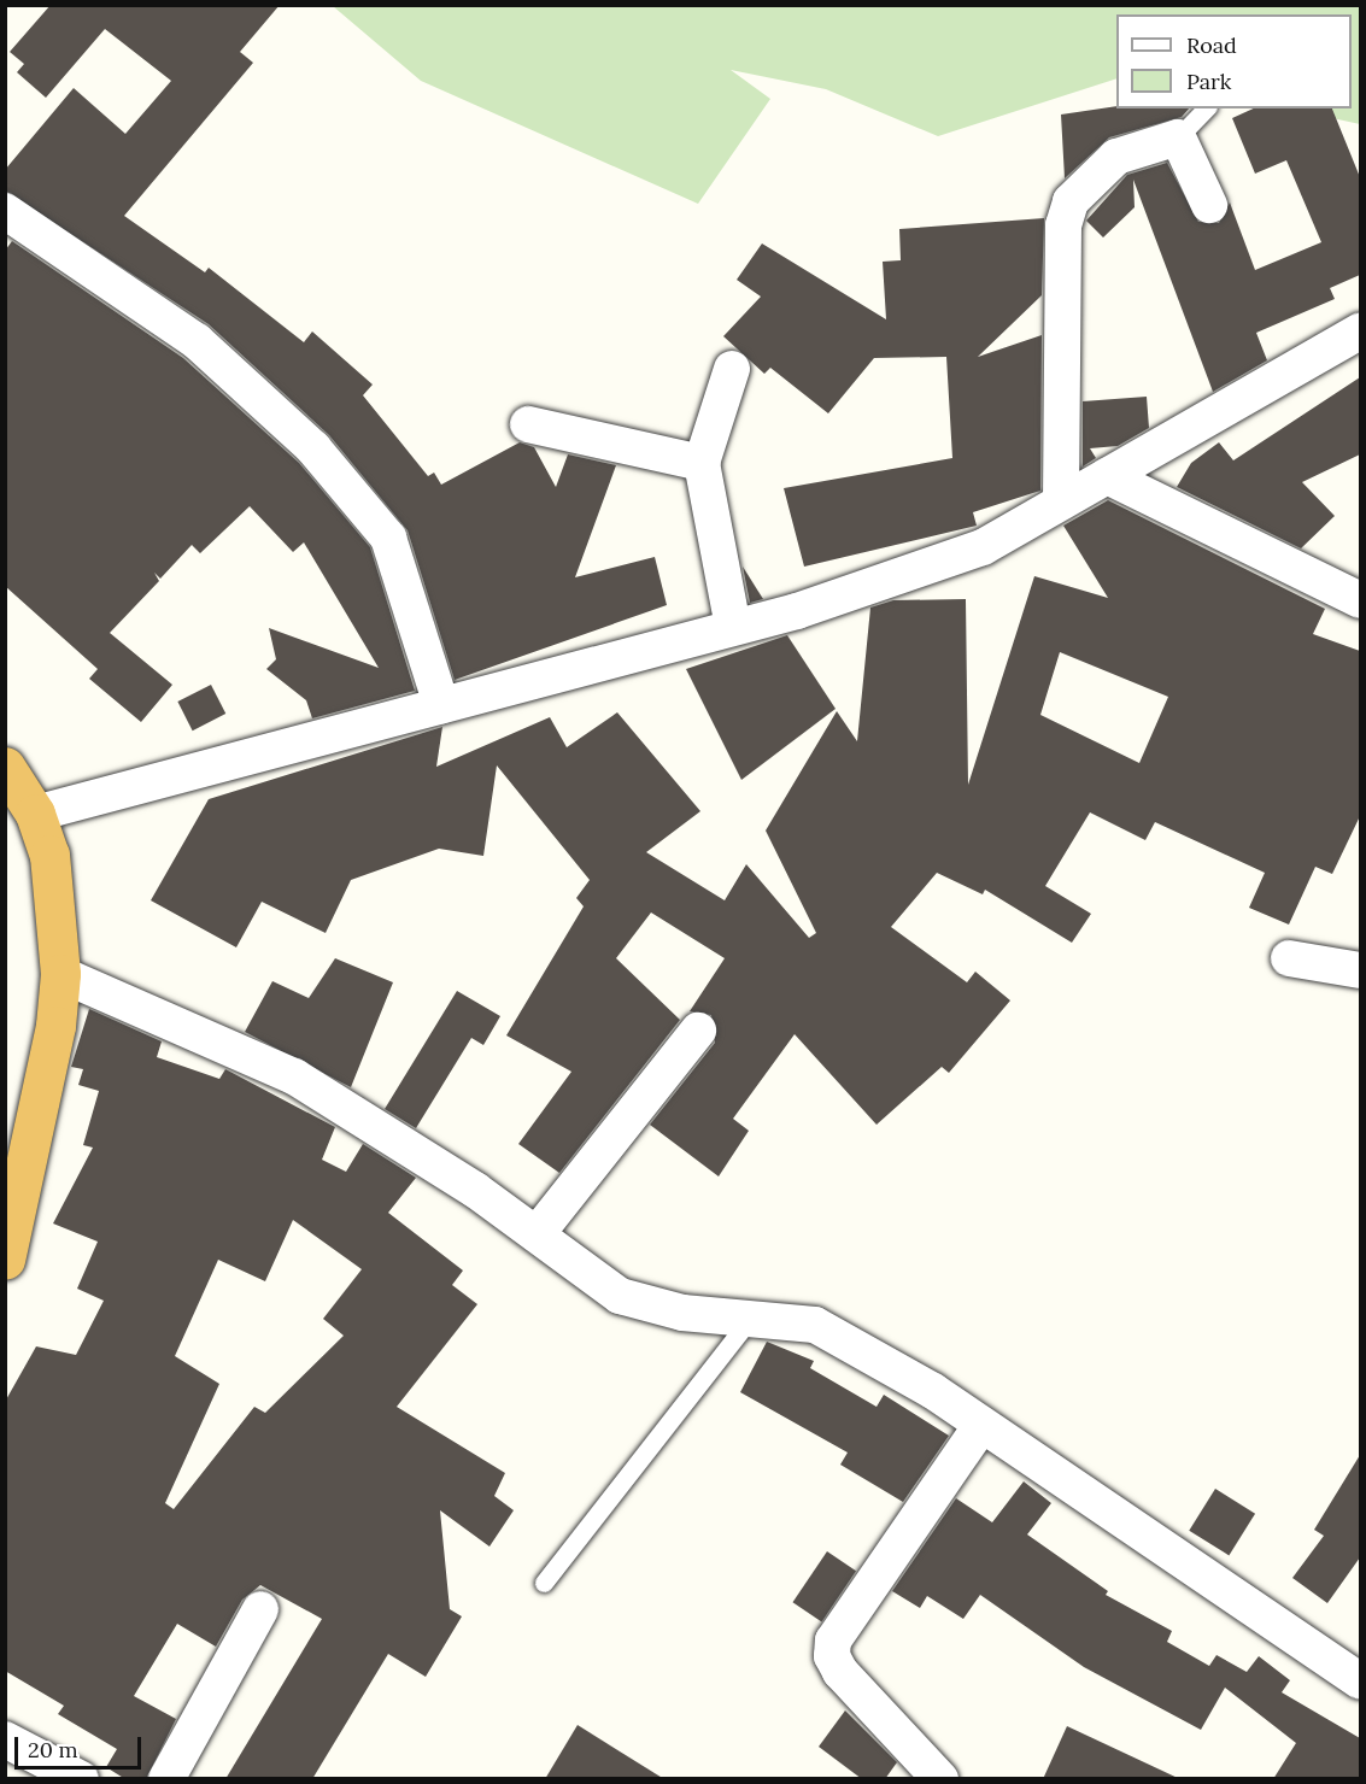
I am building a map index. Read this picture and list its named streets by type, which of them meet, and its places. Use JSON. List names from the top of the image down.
{
  "legend": ["Road", "Park"],
  "scale_bar": "20 m"
}
